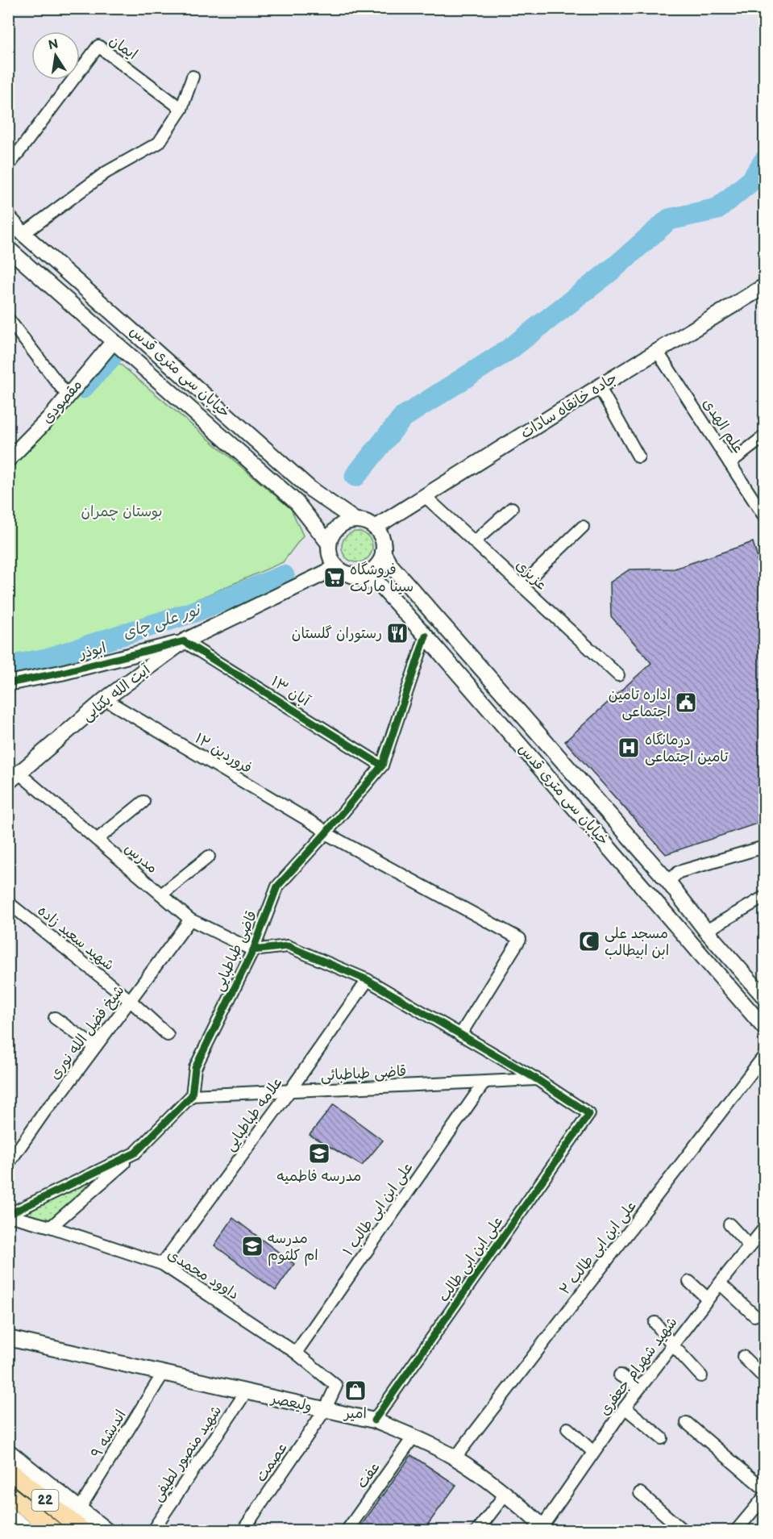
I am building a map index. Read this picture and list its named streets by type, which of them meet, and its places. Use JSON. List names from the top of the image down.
{
  "streets": {
    "main road": [
      "خیابان سی متری قدس",
      "مقصودی",
      "جاده خانقاه سادات",
      "ابوذر",
      "آیت الله یکتایی",
      "ولیعصر",
      "22"
    ],
    "street": [
      "ایمان",
      "علم الهدی",
      "عزیزی",
      "۱۳ آبان",
      "۱۲ فروردین",
      "مدرس",
      "شهید سعید زاده",
      "قاضی طباطبایی",
      "شیخ فضل الله نوری",
      "قاضی طباطبائی",
      "علامه طباطبایی",
      "علی ابن ابی طالب ۱",
      "علی ابن ابی طالب ۲",
      "علی ابن ابی طالب",
      "داوود محمدی",
      "شهید شهرام جعفری",
      "اندیشه ۹",
      "شهید منصور لطیفی",
      "عصمت",
      "عفت"
    ]
  },
  "crossings": [
    ["خیابان سی متری قدس", "مقصودی"],
    ["خیابان سی متری قدس", "جاده خانقاه سادات"],
    ["خیابان سی متری قدس", "آیت الله یکتایی"],
    ["خیابان سی متری قدس", "قاضی طباطبایی"],
    ["جاده خانقاه سادات", "علم الهدی"],
    ["جاده خانقاه سادات", "عزیزی"],
    ["جاده خانقاه سادات", "آیت الله یکتایی"],
    ["ابوذر", "۱۳ آبان"],
    ["ابوذر", "آیت الله یکتایی"],
    ["۱۳ آبان", "آیت الله یکتایی"],
    ["۱۳ آبان", "قاضی طباطبایی"],
    ["آیت الله یکتایی", "۱۲ فروردین"],
    ["آیت الله یکتایی", "مدرس"],
    ["۱۲ فروردین", "قاضی طباطبایی"],
    ["مدرس", "قاضی طباطبایی"],
    ["مدرس", "شیخ فضل الله نوری"],
    ["شهید سعید زاده", "شیخ فضل الله نوری"],
    ["قاضی طباطبایی", "قاضی طباطبائی"],
    ["قاضی طباطبائی", "علامه طباطبایی"],
    ["قاضی طباطبائی", "علی ابن ابی طالب ۱"],
    ["قاضی طباطبائی", "علی ابن ابی طالب"],
    ["علامه طباطبایی", "داوود محمدی"],
    ["علی ابن ابی طالب ۱", "داوود محمدی"],
    ["علی ابن ابی طالب ۲", "ولیعصر"],
    ["علی ابن ابی طالب", "ولیعصر"],
    ["داوود محمدی", "عصمت"],
    ["شهید شهرام جعفری", "ولیعصر"],
    ["ولیعصر", "اندیشه ۹"],
    ["ولیعصر", "شهید منصور لطیفی"],
    ["ولیعصر", "عصمت"],
    ["ولیعصر", "عفت"]
  ],
  "water": ["نور علی چای"],
  "parks": ["بوستان چمران"],
  "places": {
    "supermarket": ["فروشگاه سینا مارکت"],
    "restaurant": ["رستوران گلستان"],
    "public building": ["اداره تامین اجتماعی"],
    "hospital": ["درمانگاه تامین اجتماعی"],
    "mosque": ["مسجد علی ابن ابیطالب"],
    "school or university": ["مدرسه فاطمیه", "مدرسه ام کلثوم"],
    "shop": ["امیر"]
  },
  "north": "top"
}
